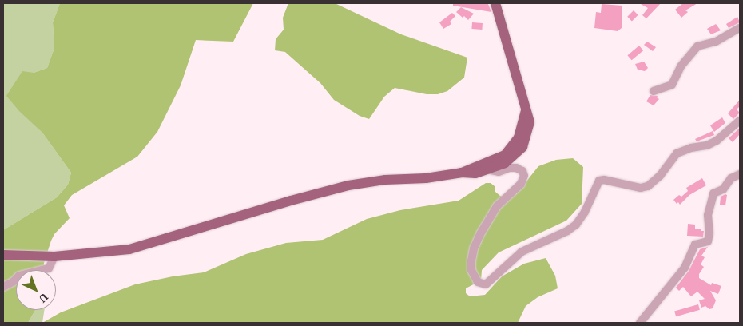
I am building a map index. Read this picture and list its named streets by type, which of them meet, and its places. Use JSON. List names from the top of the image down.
{
  "north": "bottom right"
}
